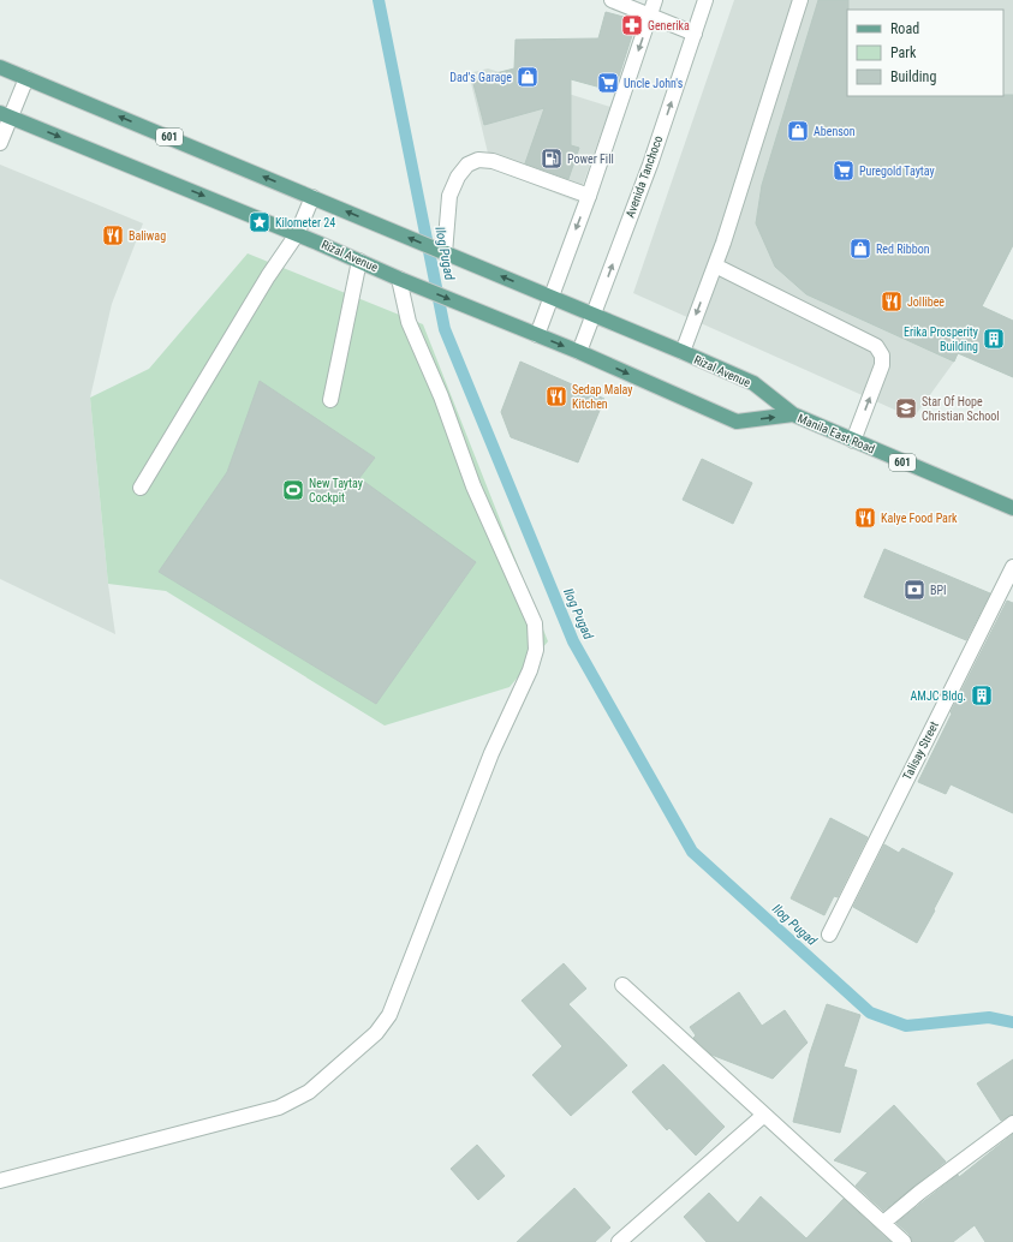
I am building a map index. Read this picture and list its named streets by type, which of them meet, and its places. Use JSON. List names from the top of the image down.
{
  "streets": {
    "main road": ["601", "Rizal Avenue", "Manila East Road"],
    "street": ["Avenida Tanchoco", "Talisay Street"]
  },
  "crossings": [
    ["601", "Rizal Avenue"],
    ["Avenida Tanchoco", "Rizal Avenue"],
    ["Rizal Avenue", "Manila East Road"]
  ],
  "water": ["Ilog Pugad"],
  "places": {
    "pharmacy": ["Generika"],
    "shop": ["Dad's Garage", "Abenson", "Red Ribbon"],
    "supermarket": ["Uncle John's", "Puregold Taytay"],
    "fuel station": ["Power Fill"],
    "place": ["Kilometer 24"],
    "restaurant": [
      "Baliwag",
      "Jollibee",
      "Sedap Malay Kitchen",
      "Kalye Food Park"
    ],
    "building": ["Erika Prosperity Building", "AMJC Bldg."],
    "school or university": ["Star Of Hope Christian School"],
    "sports": ["New Taytay Cockpit"],
    "bank": ["BPI"]
  },
  "legend": ["Road", "Park", "Building"]
}
